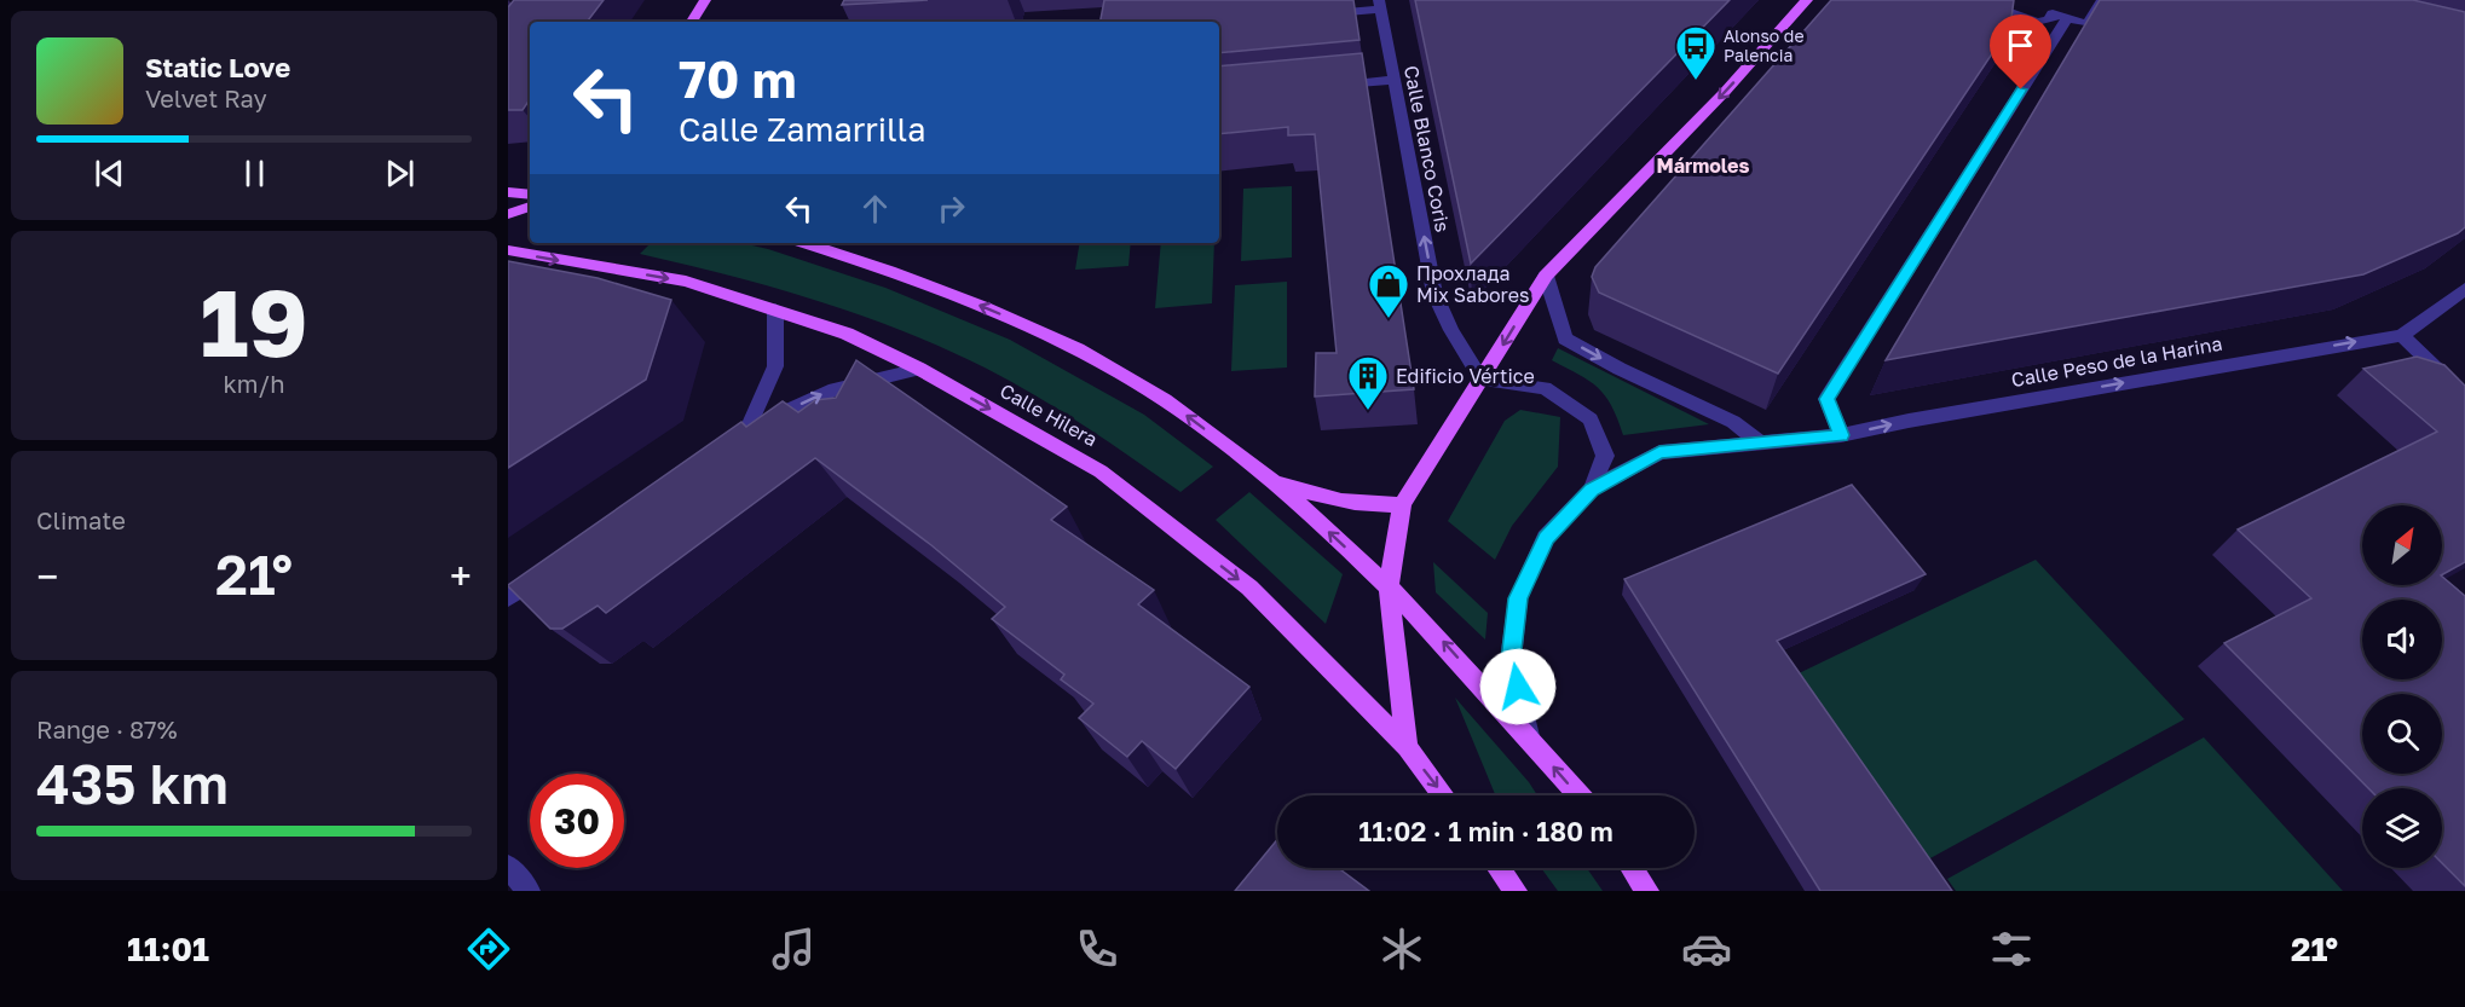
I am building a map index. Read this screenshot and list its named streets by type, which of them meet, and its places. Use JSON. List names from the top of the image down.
{
  "streets": {
    "main road": ["Calle Hilera"],
    "street": ["Calle Blanco Coris", "Calle Peso de la Harina"]
  },
  "one_way": ["Calle Blanco Coris", "Calle Peso de la Harina"],
  "districts": ["Mármoles"],
  "places": {
    "bus stop": ["Alonso de Palencia"],
    "shop": ["Прохлада Mix Sabores"],
    "building": ["Edificio Vértice"]
  },
  "north": "top right",
  "page": {
    "turn": ["70 m", "Calle Zamarrilla"],
    "song": ["Static Love", "Velvet Ray"],
    "tile": [
      ["19", "km/h"],
      "Climate",
      ["Range · 87%", "435 km"]
    ],
    "heat": ["−", "21°", "+"],
    "limit": "30",
    "trip": "11:02 · 1 min · 180 m",
    "tabs": ["11:01", "21°"]
  }
}
